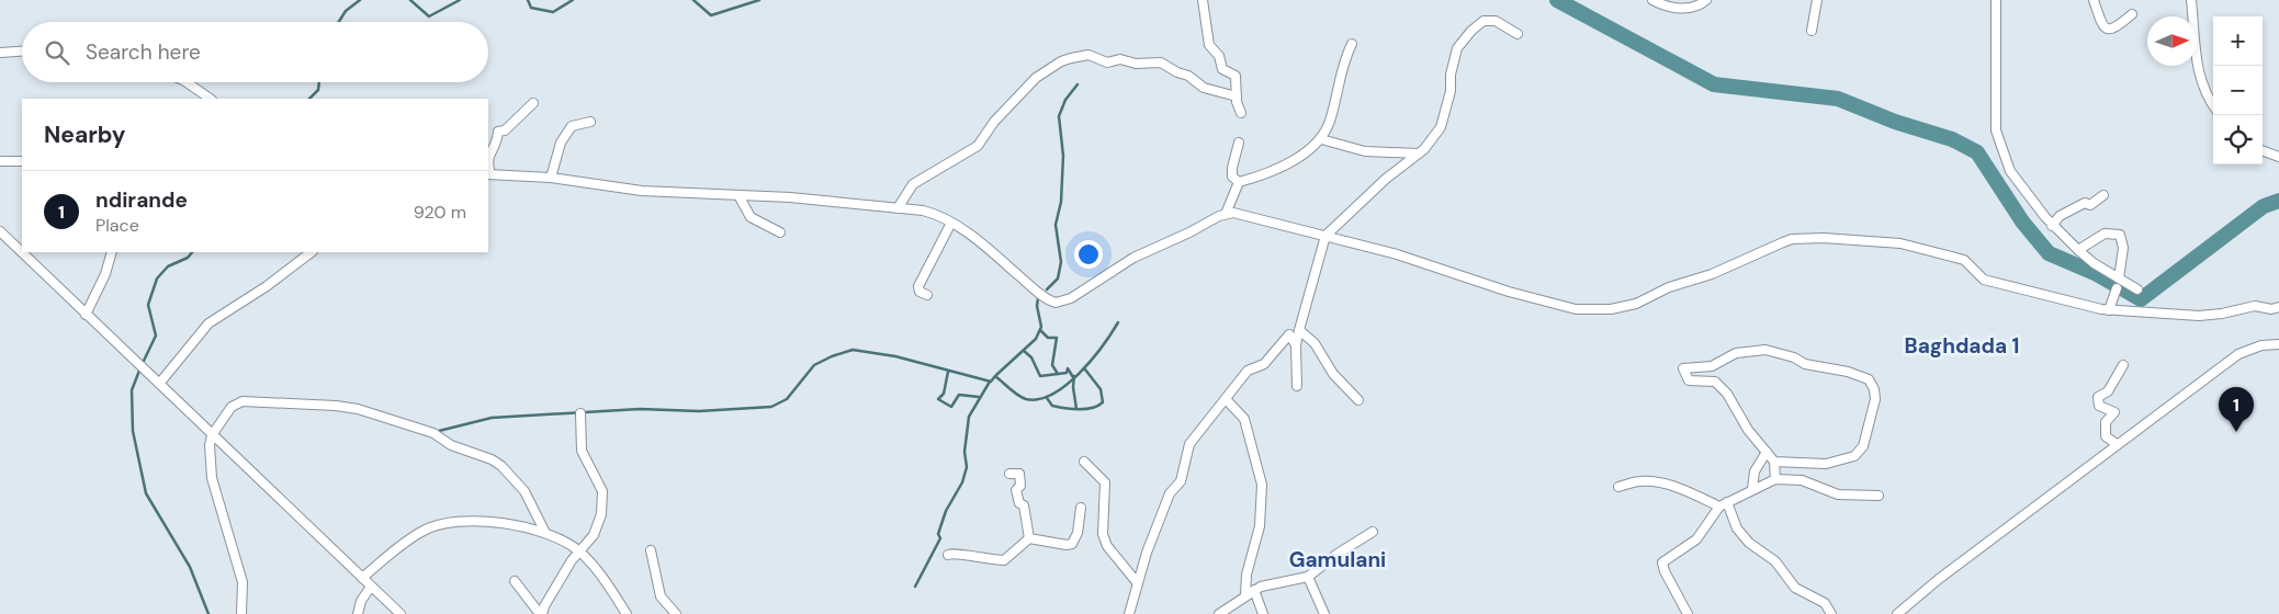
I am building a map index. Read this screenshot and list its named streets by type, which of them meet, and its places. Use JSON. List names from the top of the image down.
{
  "districts": ["Baghdada 1", "Gamulani"],
  "north": "right",
  "page": {
    "map_buttons": ["+", "−"],
    "search": "Search here",
    "heading": "Nearby",
    "list": [
      {
        "mark": "1",
        "name": "ndirande",
        "note": "Place",
        "value": "920 m"
      }
    ],
    "pins": "1"
  }
}
